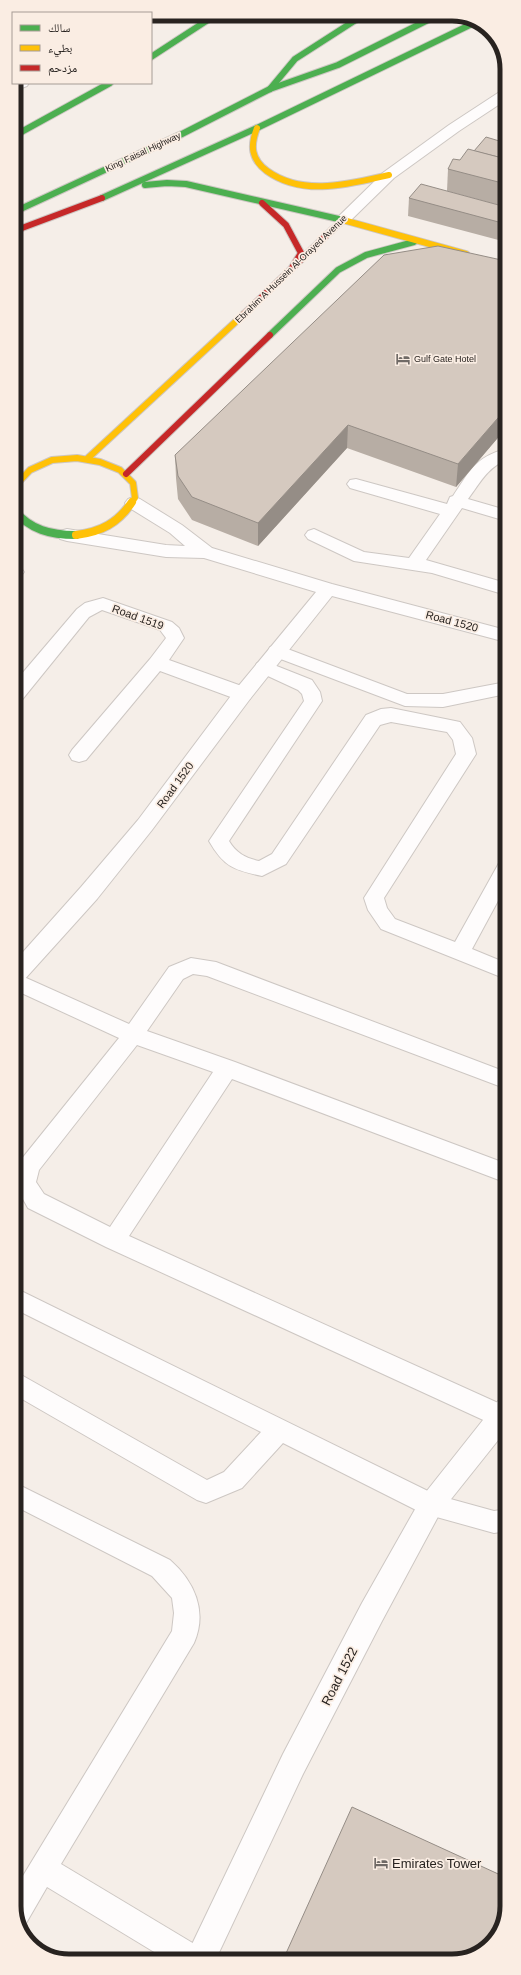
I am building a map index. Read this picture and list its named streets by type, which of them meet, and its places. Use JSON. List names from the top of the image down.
{
  "streets": {
    "main road": ["King Faisal Highway", "Ebrahim A Hussein Al-Orayed Avenue"],
    "street": ["Road 1520", "Road 1522"],
    "lane": ["Road 1519"]
  },
  "places": {
    "hotel": ["Gulf Gate Hotel", "Emirates Tower"]
  },
  "legend": ["سالك", "بطيء", "مزدحم"]
}
